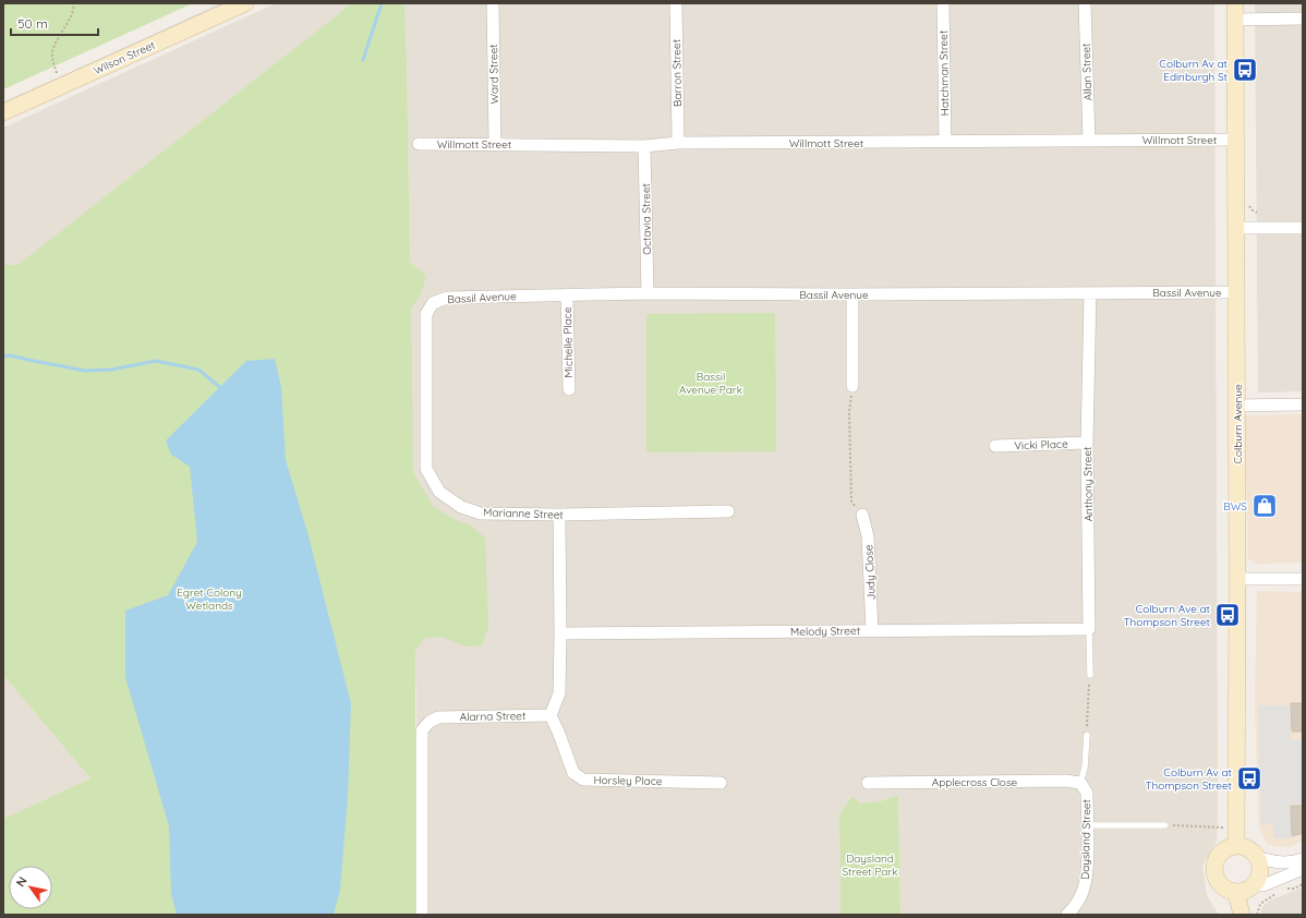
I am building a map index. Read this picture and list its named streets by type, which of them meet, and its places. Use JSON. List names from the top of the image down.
{
  "streets": {
    "main road": ["Wilson Street", "Colburn Avenue"],
    "street": [
      "Allan Street",
      "Barron Street",
      "Hatchman Street",
      "Ward Street",
      "Willmott Street",
      "Octavia Street",
      "Bassil Avenue",
      "Michelle Place",
      "Vicki Place",
      "Anthony Street",
      "Marianne Street",
      "Judy Close",
      "Melody Street",
      "Alarna Street",
      "Horsley Place",
      "Applecross Close",
      "Daysland Street"
    ]
  },
  "crossings": [
    ["Allan Street", "Willmott Street"],
    ["Barron Street", "Willmott Street"],
    ["Hatchman Street", "Willmott Street"],
    ["Ward Street", "Willmott Street"],
    ["Willmott Street", "Octavia Street"],
    ["Willmott Street", "Colburn Avenue"],
    ["Octavia Street", "Bassil Avenue"],
    ["Bassil Avenue", "Michelle Place"],
    ["Bassil Avenue", "Colburn Avenue"],
    ["Bassil Avenue", "Anthony Street"],
    ["Bassil Avenue", "Marianne Street"],
    ["Vicki Place", "Anthony Street"],
    ["Anthony Street", "Melody Street"],
    ["Judy Close", "Melody Street"],
    ["Alarna Street", "Horsley Place"],
    ["Applecross Close", "Daysland Street"]
  ],
  "parks": ["Bassil Avenue Park", "Egret Colony Wetlands", "Daysland Street Park"],
  "places": {
    "bus stop": ["Colburn Av at Edinburgh St", "Colburn Ave at Thompson Street", "Colburn Av at Thompson Street"],
    "shop": ["BWS"]
  },
  "scale_bar": "50 m",
  "north": "top left"
}
